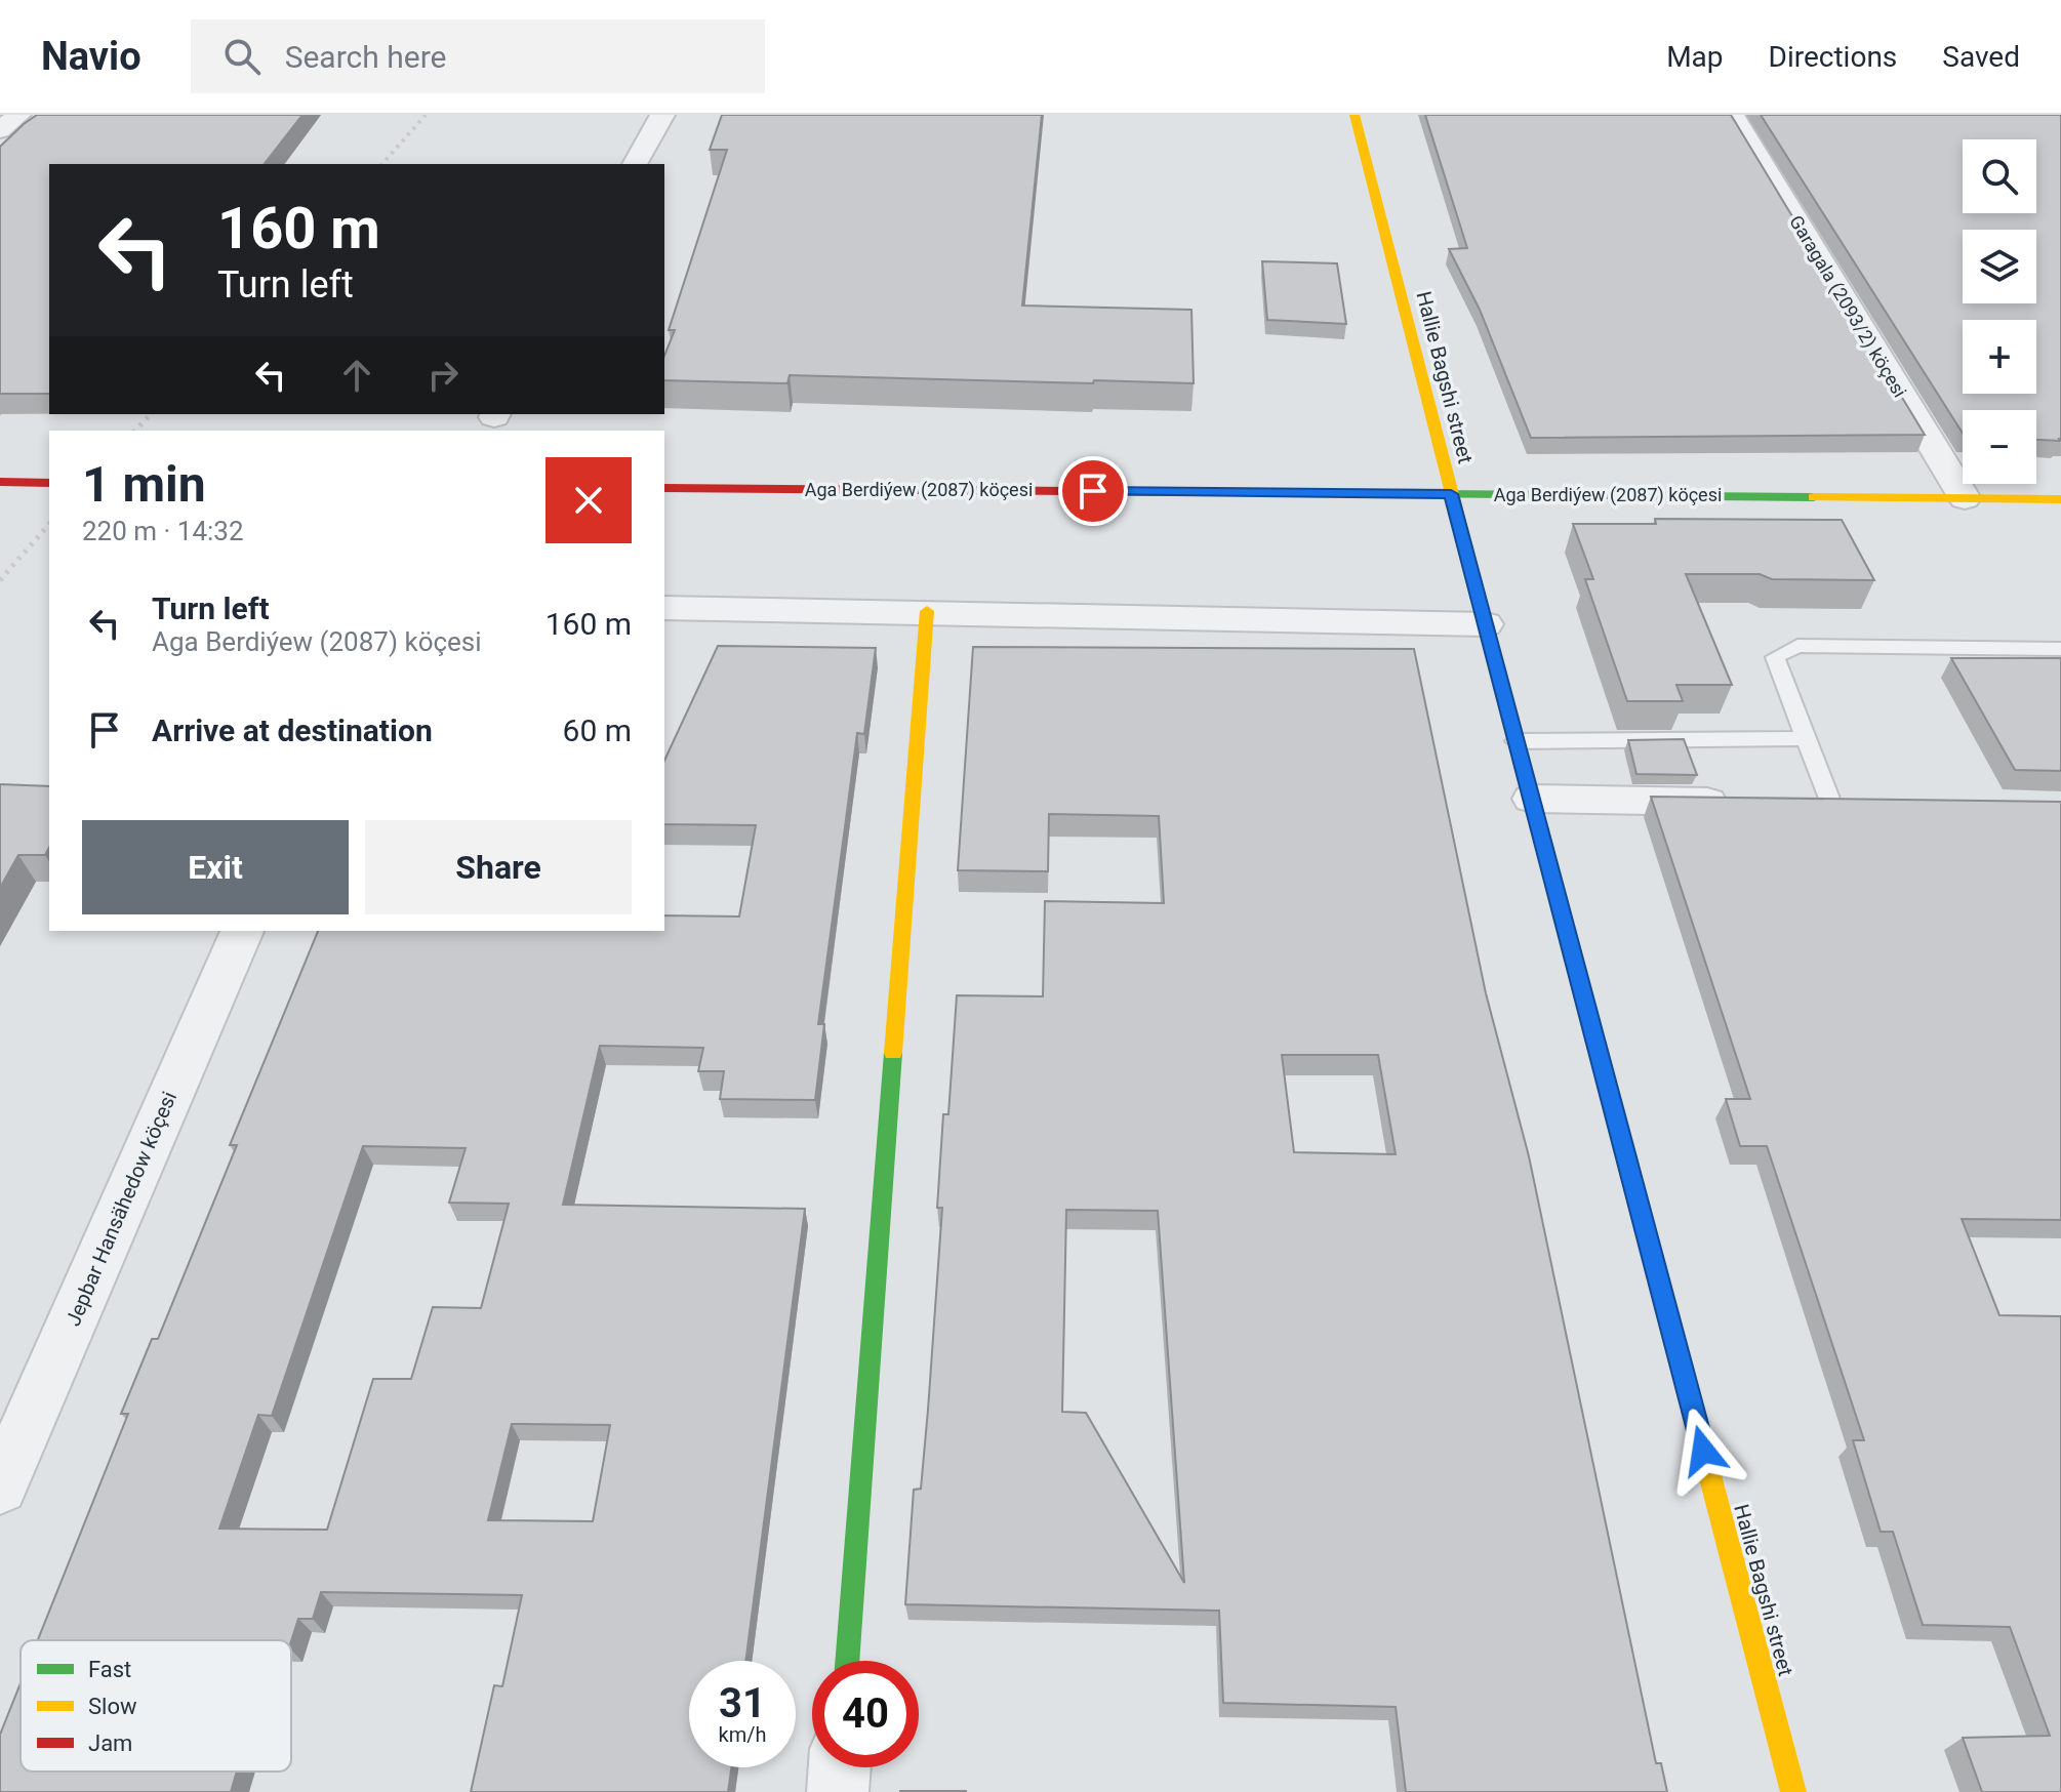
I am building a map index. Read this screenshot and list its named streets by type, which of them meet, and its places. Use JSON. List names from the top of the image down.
{
  "streets": {
    "street": [
      "Garagala (2093/2) köçesi",
      "Hallie Bagshi street",
      "Aga Berdiýew (2087) köçesi",
      "Jepbar Hansähedow köçesi"
    ]
  },
  "crossings": [
    ["Garagala (2093/2) köçesi", "Aga Berdiýew (2087) köçesi"],
    ["Hallie Bagshi street", "Aga Berdiýew (2087) köçesi"]
  ],
  "legend": ["Fast", "Slow", "Jam"],
  "page": {
    "header": "Navio",
    "search": "Search here",
    "nav": ["Map", "Directions", "Saved"],
    "map_buttons": ["+", "−"],
    "turn": ["160 m", "Turn left"],
    "heading": ["1 min", "220 m · 14:32"],
    "list": [
      {
        "name": "Turn left",
        "note": "Aga Berdiýew (2087) köçesi",
        "value": "160 m"
      },
      {
        "name": "Arrive at destination",
        "value": "60 m"
      }
    ],
    "buttons": ["Exit", "Share"],
    "speed": "31 km/h",
    "limit": "40"
  }
}
